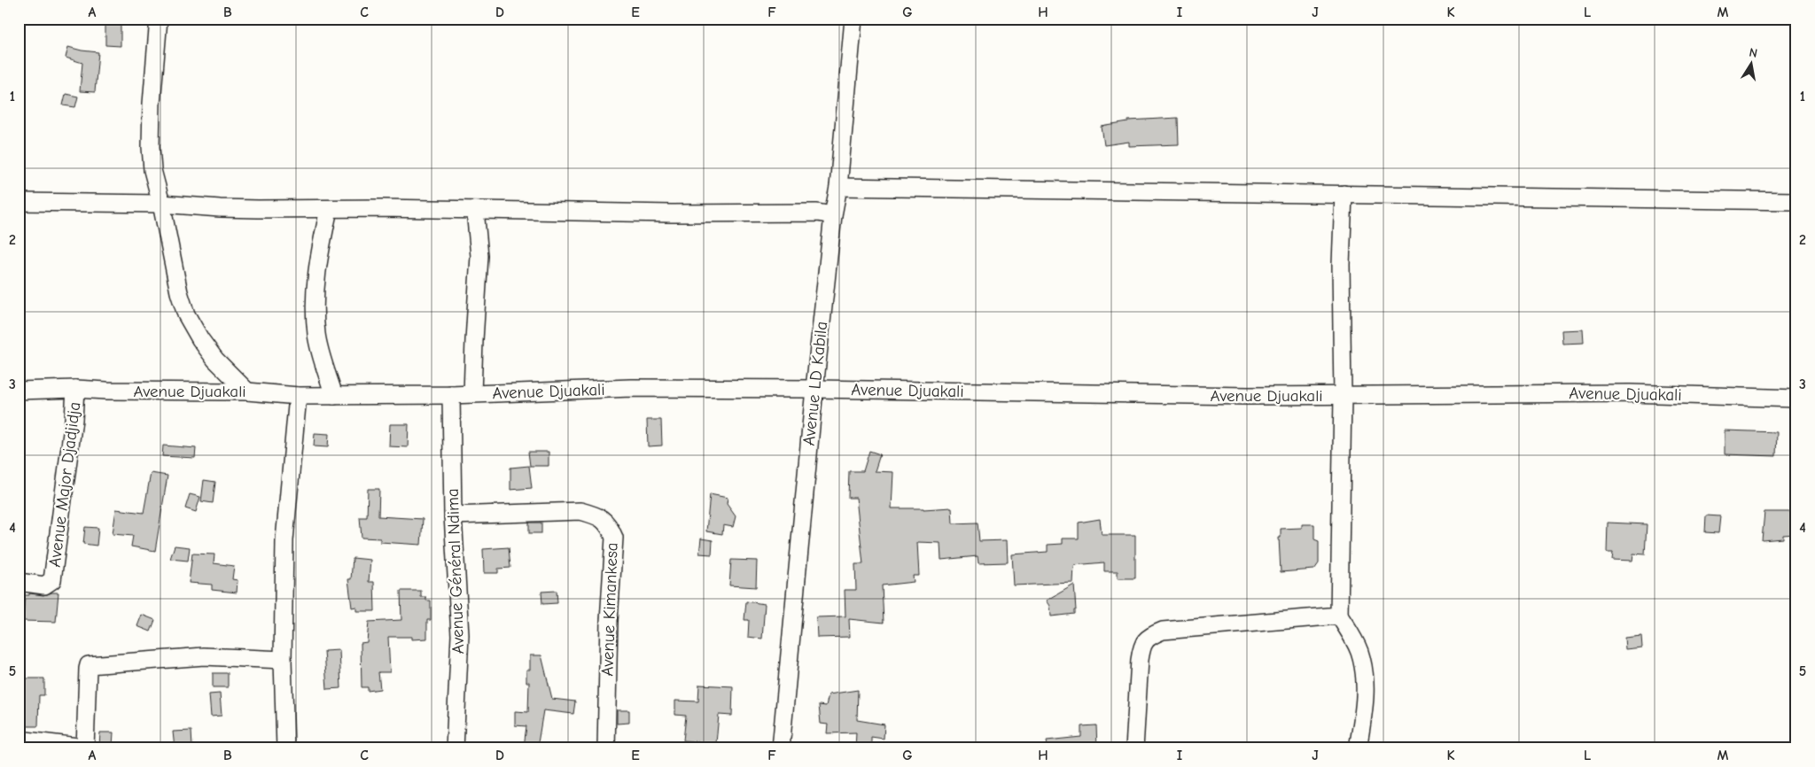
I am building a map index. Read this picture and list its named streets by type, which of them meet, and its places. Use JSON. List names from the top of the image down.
{
  "streets": {
    "street": [
      "Avenue LD Kabila",
      "Avenue Djuakali",
      "Avenue Major Djadjidja",
      "Avenue Général Ndima",
      "Avenue Kimankesa"
    ]
  },
  "crossings": [
    ["Avenue LD Kabila", "Avenue Djuakali"],
    ["Avenue Djuakali", "Avenue Major Djadjidja"],
    ["Avenue Djuakali", "Avenue Général Ndima"],
    ["Avenue Général Ndima", "Avenue Kimankesa"]
  ],
  "north": "top",
  "grid": {
    "columns": [
      "A",
      "B",
      "C",
      "D",
      "E",
      "F",
      "G",
      "H",
      "I",
      "J",
      "K",
      "L",
      "M"
    ],
    "rows": [
      "1",
      "2",
      "3",
      "4",
      "5"
    ]
  }
}
